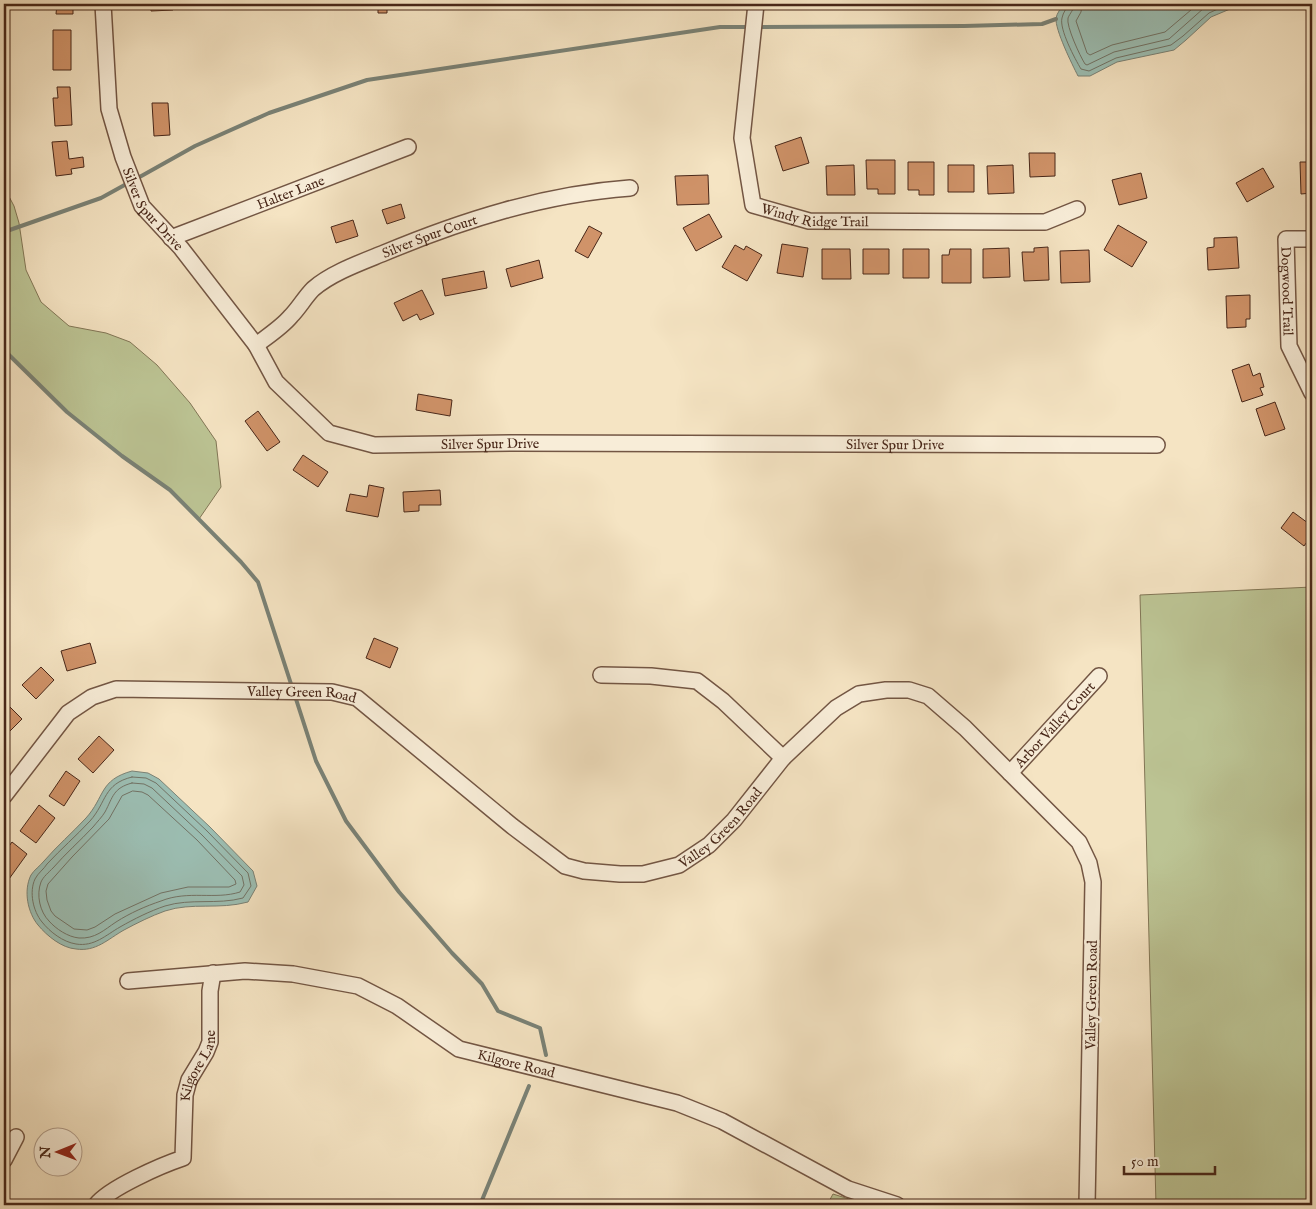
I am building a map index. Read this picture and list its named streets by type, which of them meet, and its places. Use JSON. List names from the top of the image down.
{
  "streets": {
    "street": [
      "Halter Lane",
      "Silver Spur Drive",
      "Windy Ridge Trail",
      "Silver Spur Court",
      "Dogwood Trail",
      "Valley Green Road",
      "Arbor Valley Court",
      "Kilgore Road",
      "Kilgore Lane"
    ]
  },
  "crossings": [
    ["Halter Lane", "Silver Spur Drive"],
    ["Silver Spur Drive", "Silver Spur Court"],
    ["Valley Green Road", "Arbor Valley Court"],
    ["Kilgore Road", "Kilgore Lane"]
  ],
  "scale_bar": "50 m",
  "north": "left"
}
